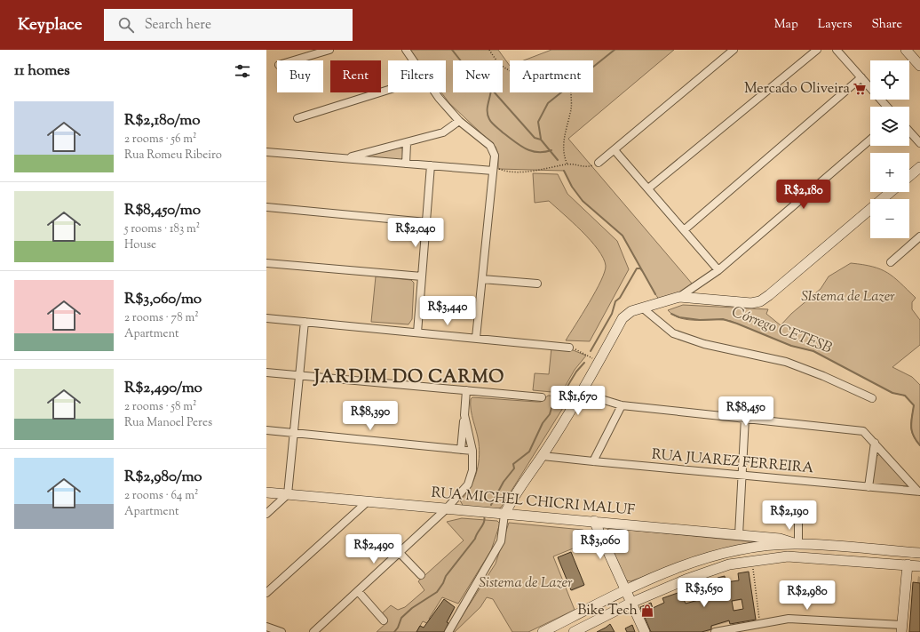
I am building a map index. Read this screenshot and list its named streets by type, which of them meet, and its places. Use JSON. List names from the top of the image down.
{
  "streets": {
    "street": ["RUA JUAREZ FERREIRA", "RUA MICHEL CHICRI MALUF"]
  },
  "districts": ["JARDIM DO CARMO"],
  "water": ["Córrego CETESB"],
  "parks": ["SIstema de Lazer", "Sistema de Lazer"],
  "places": {
    "supermarket": ["Mercado Oliveira"],
    "shop": ["Bike Tech"]
  },
  "page": {
    "header": "Keyplace",
    "search": "Search here",
    "nav": ["Map", "Layers", "Share"],
    "heading": "11 homes",
    "map_buttons": ["+", "−"],
    "chip": [
      "Buy",
      "Rent",
      "Filters",
      "New",
      "Apartment"
    ],
    "list": [
      {
        "name": "R$2,180/mo",
        "note": "2 rooms · 56 m² · Rua Romeu Ribeiro"
      },
      {
        "name": "R$8,450/mo",
        "note": "5 rooms · 183 m² · House"
      },
      {
        "name": "R$3,060/mo",
        "note": "2 rooms · 78 m² · Apartment"
      },
      {
        "name": "R$2,490/mo",
        "note": "2 rooms · 58 m² · Rua Manoel Peres"
      },
      {
        "name": "R$2,980/mo",
        "note": "2 rooms · 64 m² · Apartment"
      }
    ],
    "price": [
      "R$2,180",
      "R$2,040",
      "R$3,440",
      "R$1,670",
      "R$8,450",
      "R$8,390",
      "R$2,190",
      "R$3,060",
      "R$2,490",
      "R$3,650",
      "R$2,980"
    ]
  }
}
